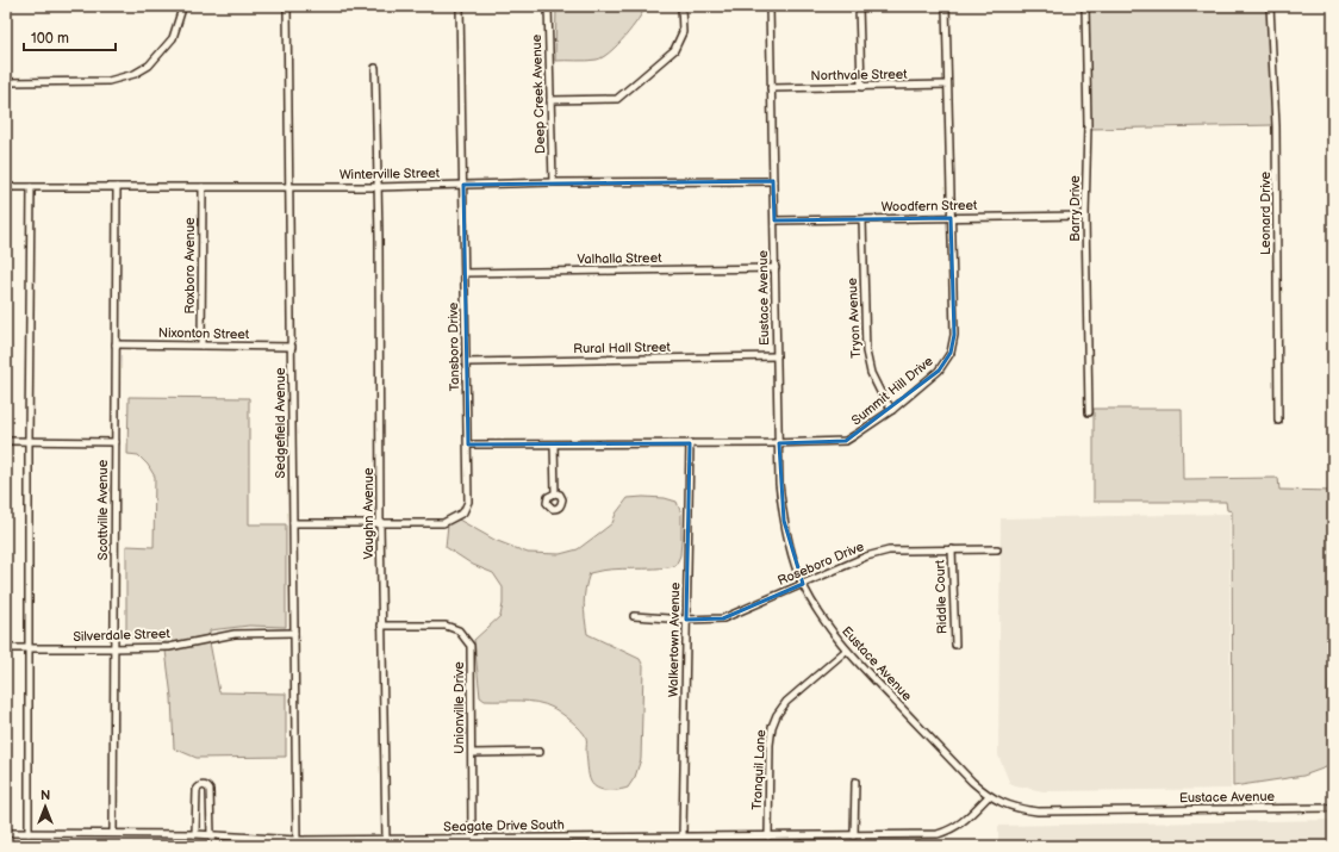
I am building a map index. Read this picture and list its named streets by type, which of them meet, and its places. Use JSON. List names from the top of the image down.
{
  "streets": {
    "street": [
      "Northvale Street",
      "Deep Creek Avenue",
      "Winterville Street",
      "Woodfern Street",
      "Barry Drive",
      "Leonard Drive",
      "Valhalla Street",
      "Roxboro Avenue",
      "Eustace Avenue",
      "Tryon Avenue",
      "Nixonton Street",
      "Tansboro Drive",
      "Rural Hall Street",
      "Summit Hill Drive",
      "Sedgefield Avenue",
      "Scottville Avenue",
      "Vaughn Avenue",
      "Roseboro Drive",
      "Riddle Court",
      "Silverdale Street",
      "Walkertown Avenue",
      "Unionville Drive",
      "Tranquil Lane",
      "Seagate Drive South"
    ]
  },
  "crossings": [
    ["Northvale Street", "Eustace Avenue"],
    ["Northvale Street", "Summit Hill Drive"],
    ["Deep Creek Avenue", "Winterville Street"],
    ["Winterville Street", "Roxboro Avenue"],
    ["Winterville Street", "Eustace Avenue"],
    ["Winterville Street", "Tansboro Drive"],
    ["Winterville Street", "Sedgefield Avenue"],
    ["Winterville Street", "Scottville Avenue"],
    ["Winterville Street", "Vaughn Avenue"],
    ["Woodfern Street", "Barry Drive"],
    ["Woodfern Street", "Eustace Avenue"],
    ["Woodfern Street", "Tryon Avenue"],
    ["Woodfern Street", "Summit Hill Drive"],
    ["Valhalla Street", "Eustace Avenue"],
    ["Valhalla Street", "Tansboro Drive"],
    ["Roxboro Avenue", "Nixonton Street"],
    ["Eustace Avenue", "Rural Hall Street"],
    ["Eustace Avenue", "Summit Hill Drive"],
    ["Eustace Avenue", "Roseboro Drive"],
    ["Eustace Avenue", "Tranquil Lane"],
    ["Eustace Avenue", "Seagate Drive South"],
    ["Tryon Avenue", "Summit Hill Drive"],
    ["Nixonton Street", "Sedgefield Avenue"],
    ["Nixonton Street", "Scottville Avenue"],
    ["Tansboro Drive", "Rural Hall Street"],
    ["Tansboro Drive", "Summit Hill Drive"],
    ["Tansboro Drive", "Sedgefield Avenue"],
    ["Tansboro Drive", "Vaughn Avenue"],
    ["Summit Hill Drive", "Walkertown Avenue"],
    ["Sedgefield Avenue", "Silverdale Street"],
    ["Sedgefield Avenue", "Seagate Drive South"],
    ["Scottville Avenue", "Silverdale Street"],
    ["Scottville Avenue", "Seagate Drive South"],
    ["Vaughn Avenue", "Unionville Drive"],
    ["Vaughn Avenue", "Seagate Drive South"],
    ["Roseboro Drive", "Riddle Court"],
    ["Roseboro Drive", "Walkertown Avenue"],
    ["Walkertown Avenue", "Seagate Drive South"],
    ["Unionville Drive", "Seagate Drive South"],
    ["Tranquil Lane", "Seagate Drive South"]
  ],
  "scale_bar": "100 m",
  "north": "top"
}
